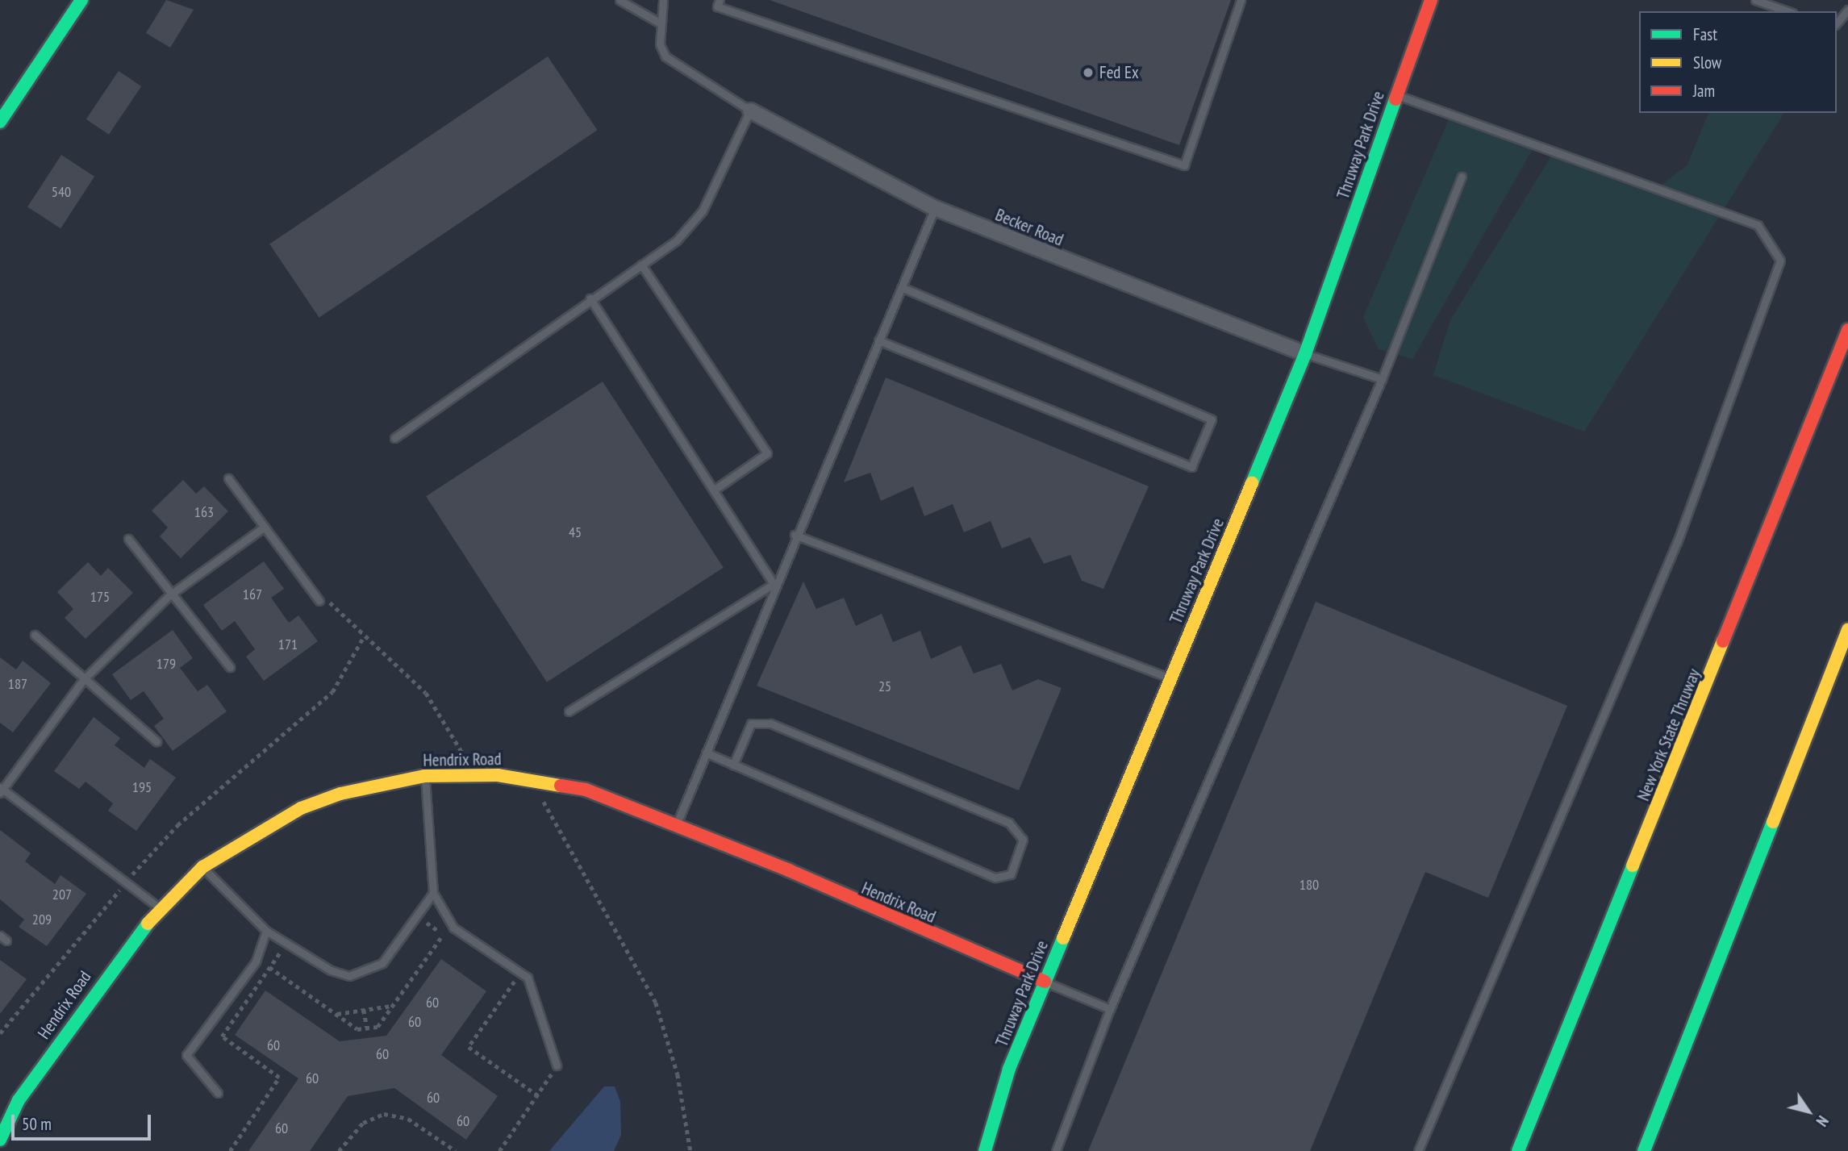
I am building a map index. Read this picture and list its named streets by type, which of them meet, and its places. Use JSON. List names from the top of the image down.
{
  "streets": {
    "main road": ["Thruway Park Drive", "New York State Thruway", "Hendrix Road"],
    "street": ["Becker Road"]
  },
  "crossings": [
    ["Thruway Park Drive", "Becker Road"],
    ["Thruway Park Drive", "Hendrix Road"]
  ],
  "places": ["Fed Ex"],
  "house_numbers": [
    "540",
    "163",
    "45",
    "167",
    "175",
    "171",
    "179",
    "187",
    "25",
    "195",
    "180",
    "207",
    "209",
    "60",
    "60",
    "60",
    "60",
    "60",
    "60",
    "60",
    "60"
  ],
  "legend": ["Fast", "Slow", "Jam"],
  "scale_bar": "50 m",
  "north": "bottom right"
}
